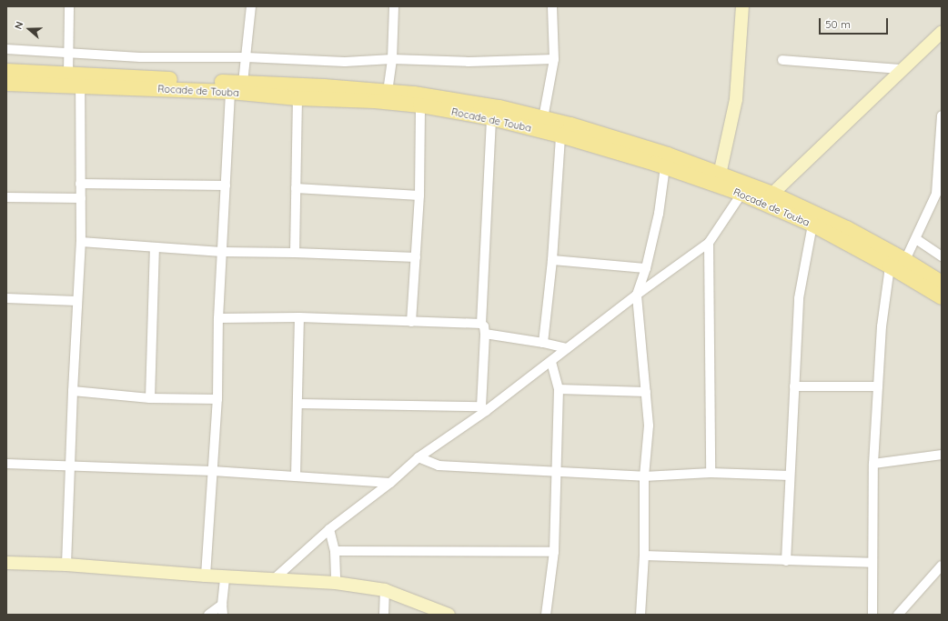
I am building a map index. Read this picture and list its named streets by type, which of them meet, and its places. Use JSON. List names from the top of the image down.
{
  "streets": {
    "main road": ["Rocade de Touba"]
  },
  "scale_bar": "50 m",
  "north": "left"
}
